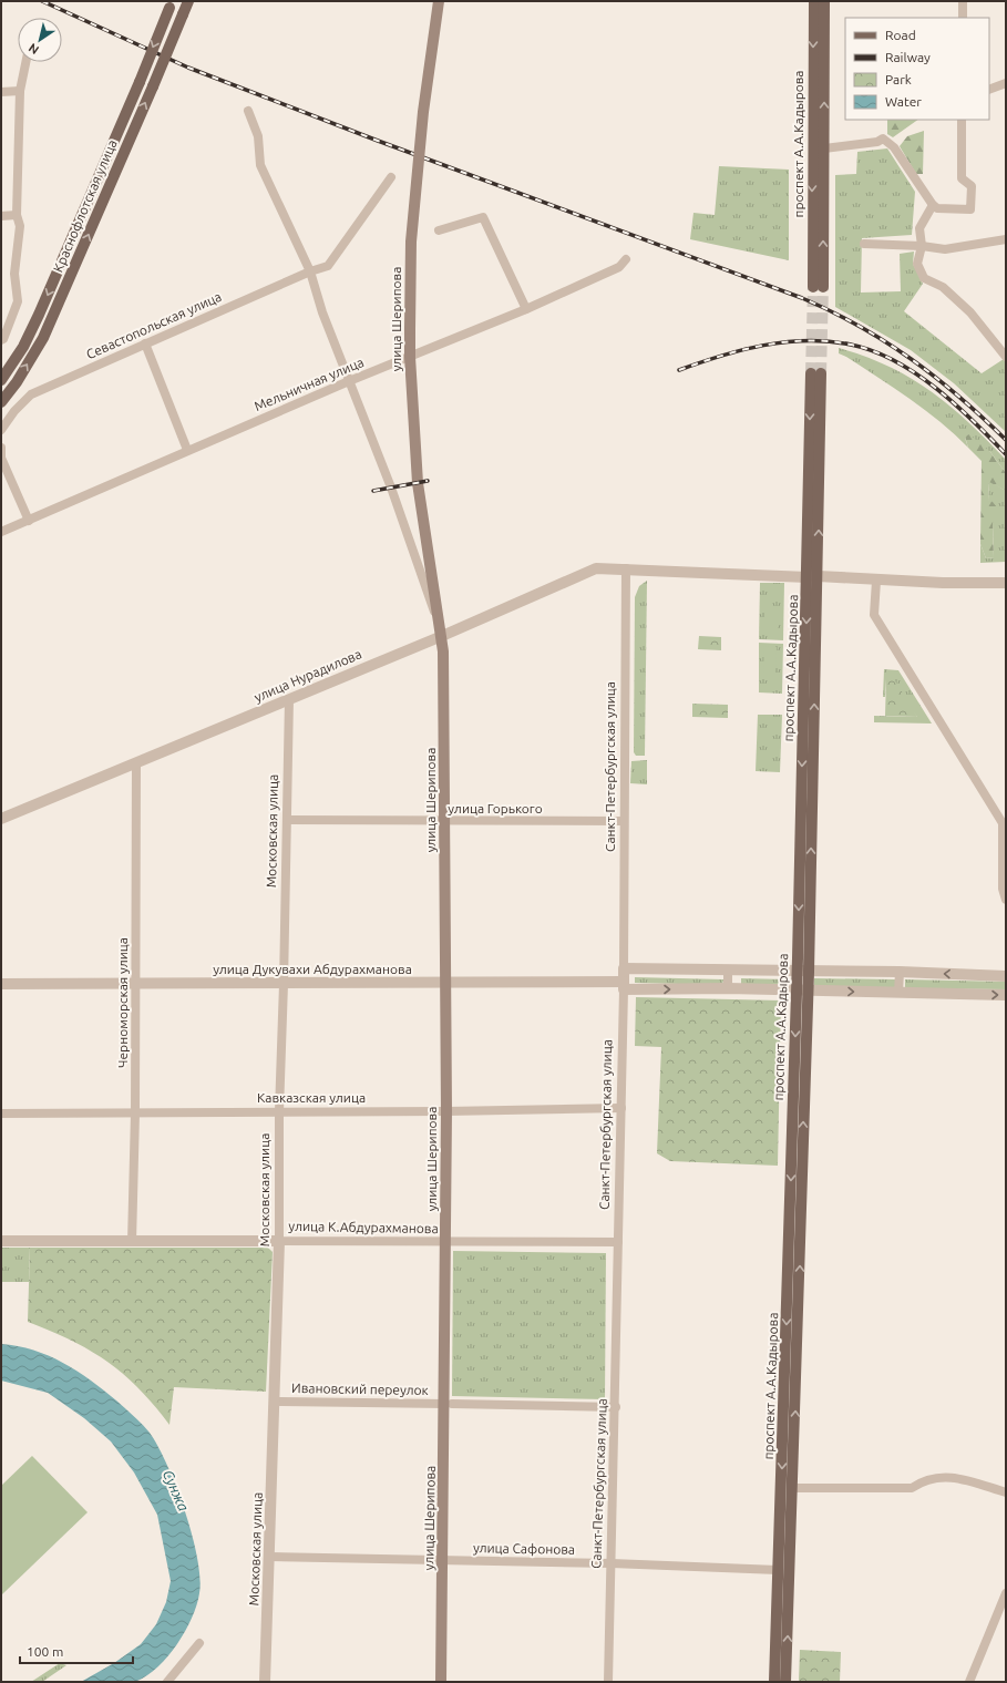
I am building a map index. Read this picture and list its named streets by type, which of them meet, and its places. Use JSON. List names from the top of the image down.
{
  "streets": {
    "main road": ["проспект А.А.Кадырова", "Краснофлотская улица", "улица Шерипова"],
    "street": [
      "Севастопольская улица",
      "Мельничная улица",
      "улица Нурадилова",
      "Санкт-Петербургская улица",
      "улица Горького",
      "Московская улица",
      "улица Дукувахи Абдурахманова",
      "Черноморская улица",
      "Кавказская улица",
      "улица К.Абдурахманова",
      "Ивановский переулок",
      "улица Сафонова"
    ]
  },
  "crossings": [
    ["проспект А.А.Кадырова", "улица Нурадилова"],
    ["проспект А.А.Кадырова", "улица Дукувахи Абдурахманова"],
    ["проспект А.А.Кадырова", "улица Сафонова"],
    ["улица Шерипова", "Севастопольская улица"],
    ["улица Шерипова", "Мельничная улица"],
    ["улица Шерипова", "улица Нурадилова"],
    ["улица Шерипова", "улица Горького"],
    ["улица Шерипова", "улица Дукувахи Абдурахманова"],
    ["улица Шерипова", "Кавказская улица"],
    ["улица Шерипова", "улица К.Абдурахманова"],
    ["улица Шерипова", "Ивановский переулок"],
    ["улица Шерипова", "улица Сафонова"],
    ["улица Нурадилова", "Санкт-Петербургская улица"],
    ["улица Нурадилова", "Московская улица"],
    ["улица Нурадилова", "Черноморская улица"],
    ["Санкт-Петербургская улица", "улица Горького"],
    ["Санкт-Петербургская улица", "улица Дукувахи Абдурахманова"],
    ["Санкт-Петербургская улица", "Кавказская улица"],
    ["Санкт-Петербургская улица", "улица К.Абдурахманова"],
    ["Санкт-Петербургская улица", "Ивановский переулок"],
    ["Санкт-Петербургская улица", "улица Сафонова"],
    ["улица Горького", "Московская улица"],
    ["Московская улица", "улица Дукувахи Абдурахманова"],
    ["Московская улица", "Кавказская улица"],
    ["Московская улица", "улица К.Абдурахманова"],
    ["Московская улица", "Ивановский переулок"],
    ["Московская улица", "улица Сафонова"],
    ["улица Дукувахи Абдурахманова", "Черноморская улица"],
    ["Черноморская улица", "Кавказская улица"],
    ["Черноморская улица", "улица К.Абдурахманова"]
  ],
  "water": ["Сунжа"],
  "legend": [
    "Road",
    "Railway",
    "Park",
    "Water"
  ],
  "scale_bar": "100 m",
  "north": "bottom left"
}
